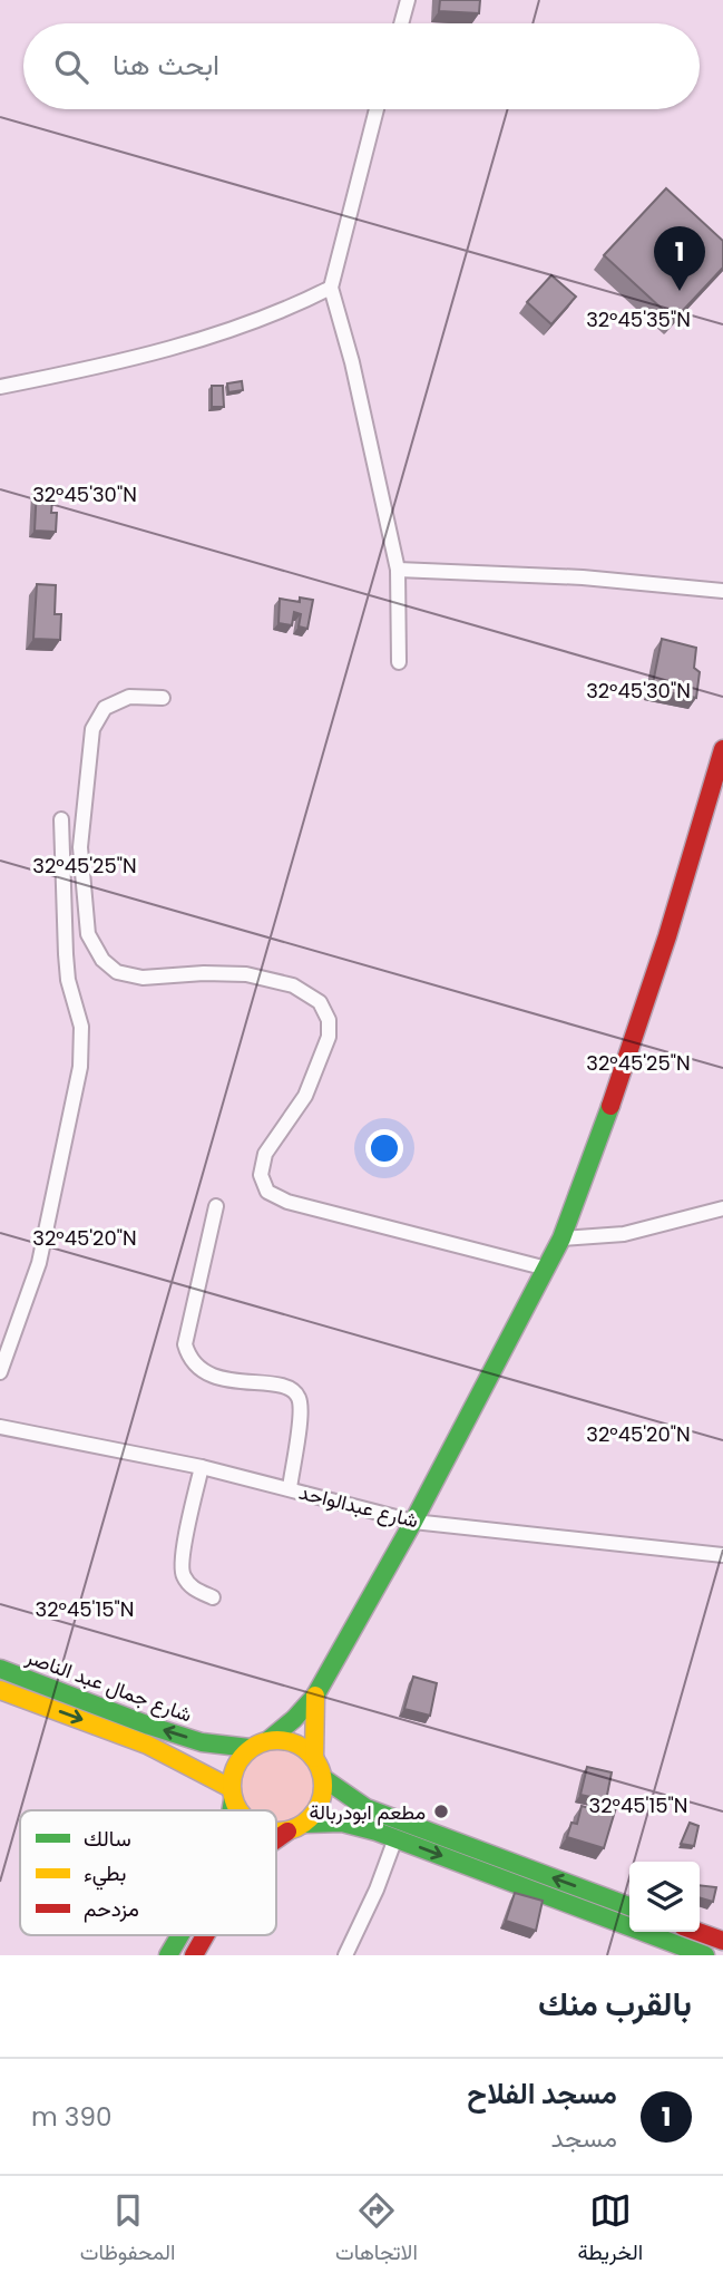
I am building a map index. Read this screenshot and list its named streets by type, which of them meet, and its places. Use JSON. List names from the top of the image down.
{
  "streets": {
    "main road": ["شارع جمال عبد الناصر"],
    "street": ["شارع عبدالواحد"]
  },
  "places": ["مطعم ابودربالة"],
  "legend": ["سالك", "بطيء", "مزدحم"],
  "page": {
    "search": "ابحث هنا",
    "pins": "1",
    "heading": "بالقرب منك",
    "list": [
      {
        "mark": "1",
        "name": "مسجد الفلاح",
        "note": "مسجد",
        "value": "390 m"
      }
    ],
    "nav": ["الخريطة", "الاتجاهات", "المحفوظات"]
  },
  "coordinates": [
    "32°45'35\"N",
    "32°45'30\"N",
    "32°45'25\"N",
    "32°45'20\"N",
    "32°45'15\"N"
  ]
}
